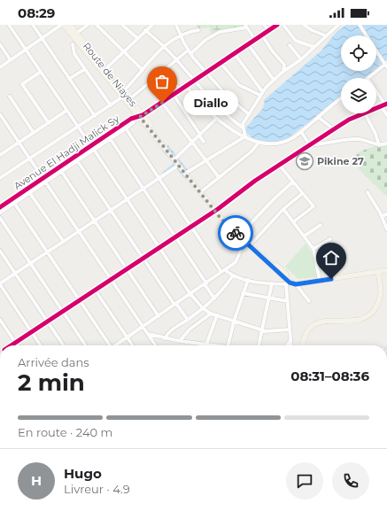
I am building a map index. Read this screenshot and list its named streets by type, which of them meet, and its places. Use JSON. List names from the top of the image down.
{
  "streets": {
    "main road": ["Route de Niayes"],
    "street": ["Avenue El Hadji Malick Sy"]
  },
  "crossings": [
    ["Route de Niayes", "Avenue El Hadji Malick Sy"]
  ],
  "places": {
    "other": ["Diallo"],
    "school or university": ["Pikine 27"]
  },
  "page": {
    "status": "08:29",
    "bubble": "Diallo",
    "heading": ["2 min", "Arrivée dans", "08:31–08:36"],
    "panel": ["Hugo", "Livreur · 4.9"],
    "bar": "En route · 240 m",
    "round": "H"
  }
}
